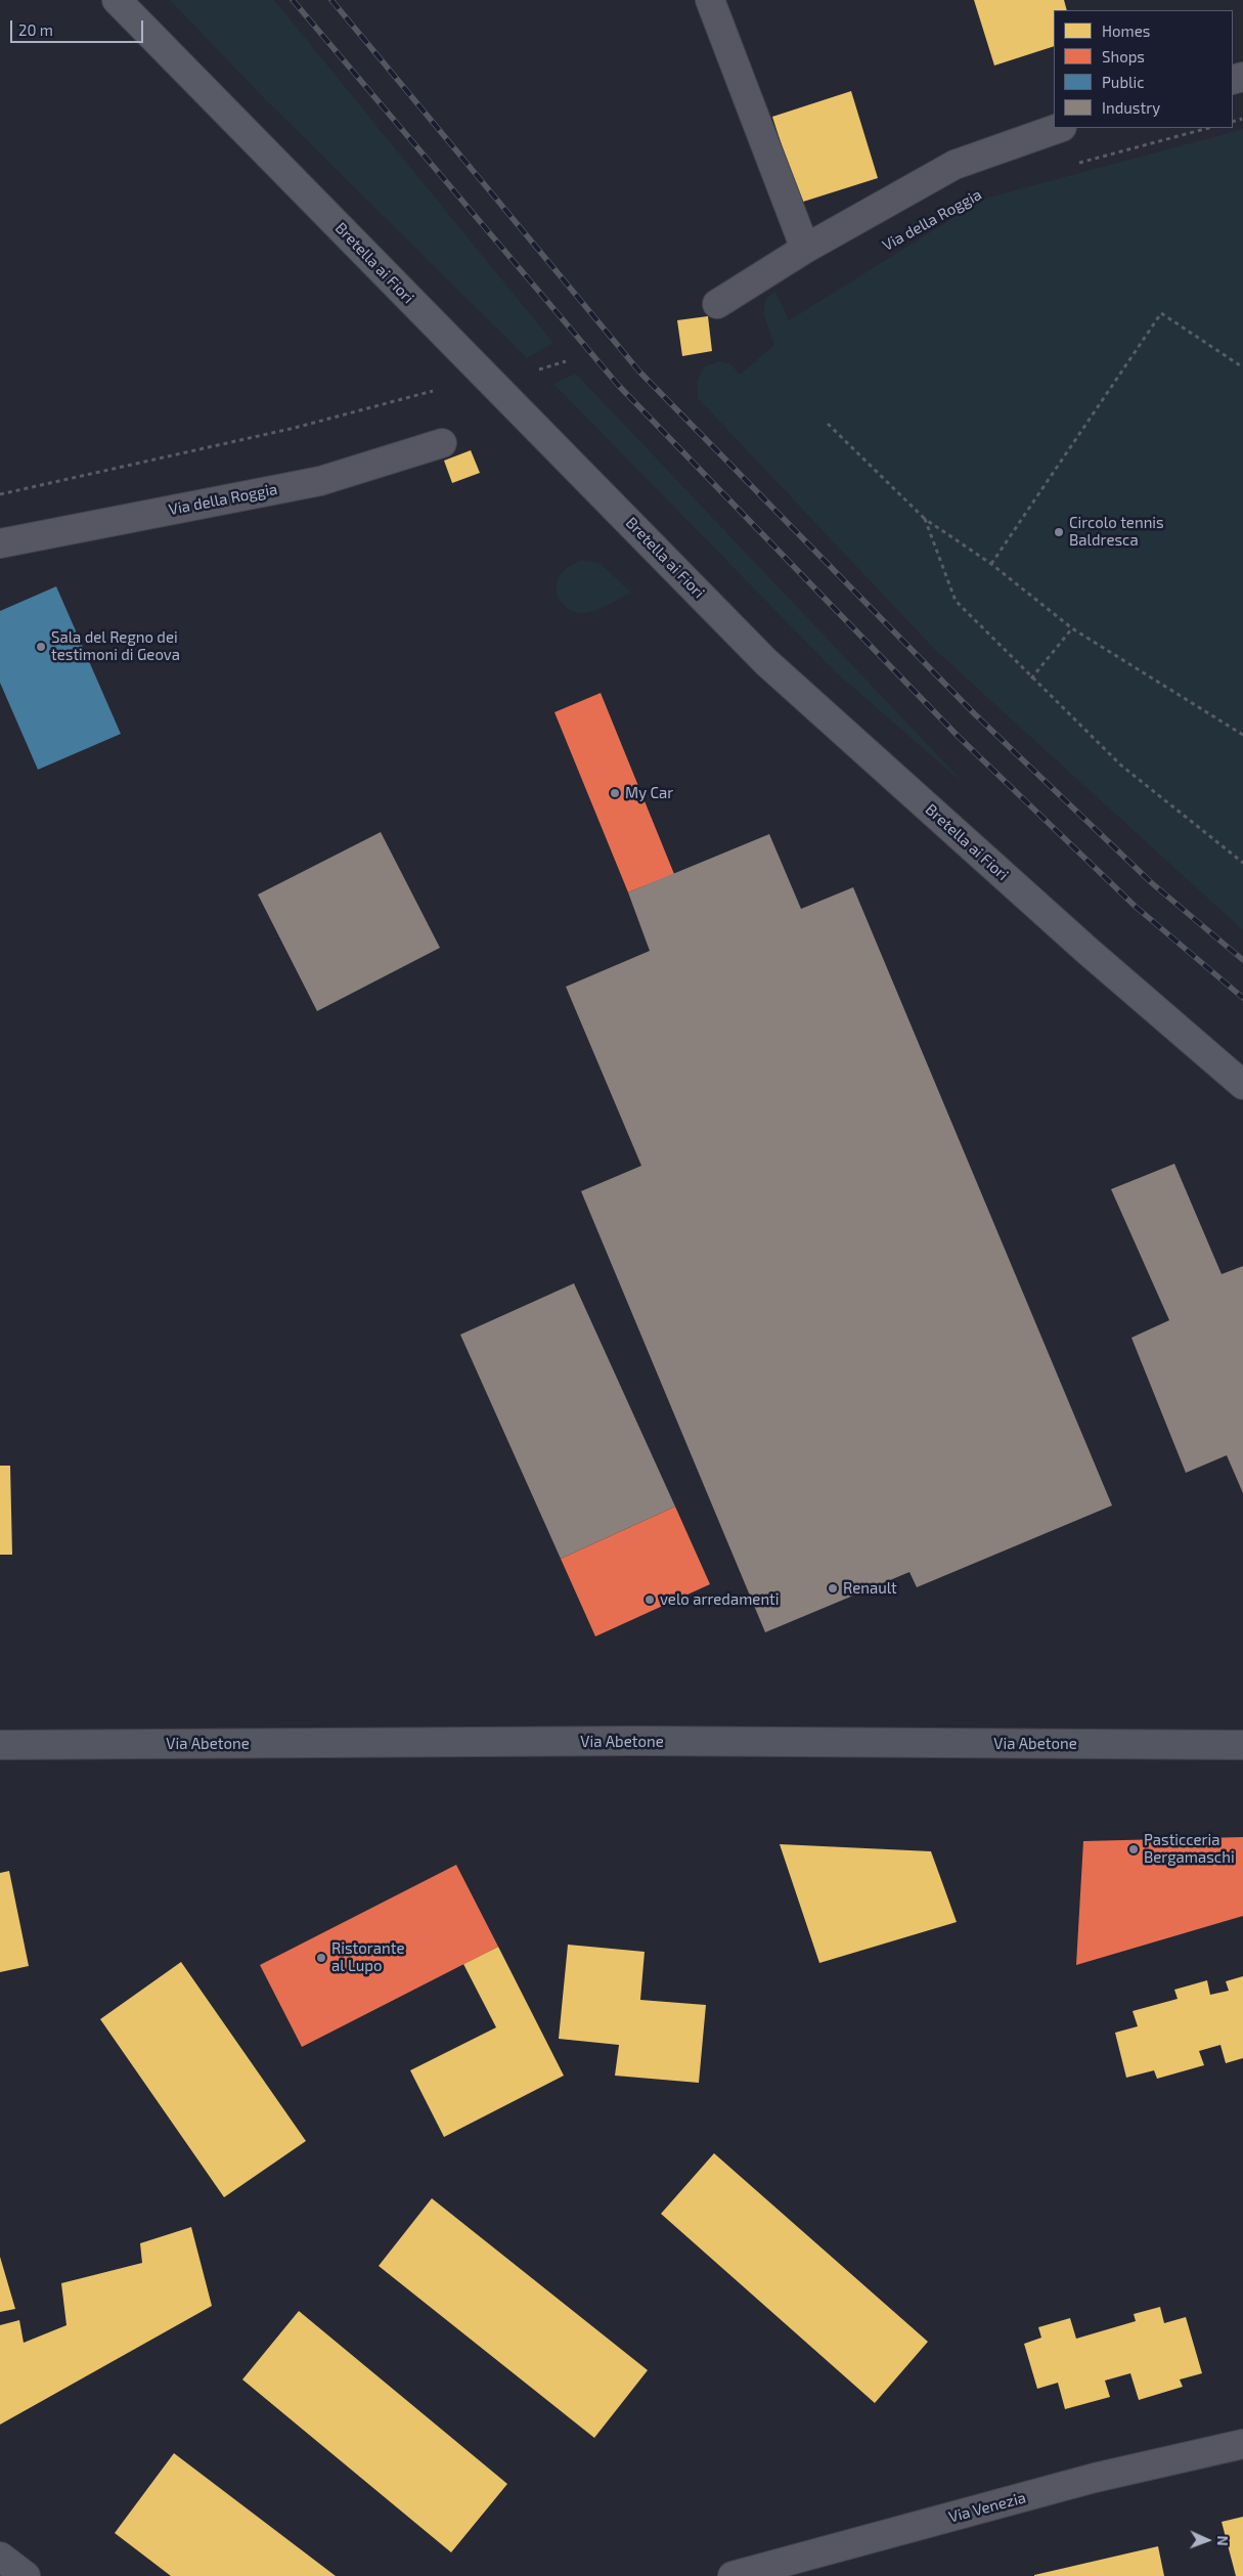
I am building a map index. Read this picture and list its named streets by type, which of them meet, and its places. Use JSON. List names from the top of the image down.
{
  "streets": {
    "main road": ["Bretella ai Fiori", "Via Abetone"],
    "street": ["Via della Roggia", "Via Venezia"]
  },
  "places": [
    "Circolo tennis Baldresca",
    "Sala del Regno dei testimoni di Geova",
    "My Car",
    "Renault",
    "velo arredamenti",
    "Pasticceria Bergamaschi",
    "Ristorante al Lupo"
  ],
  "legend": [
    "Homes",
    "Shops",
    "Public",
    "Industry"
  ],
  "scale_bar": "20 m",
  "north": "right"
}
